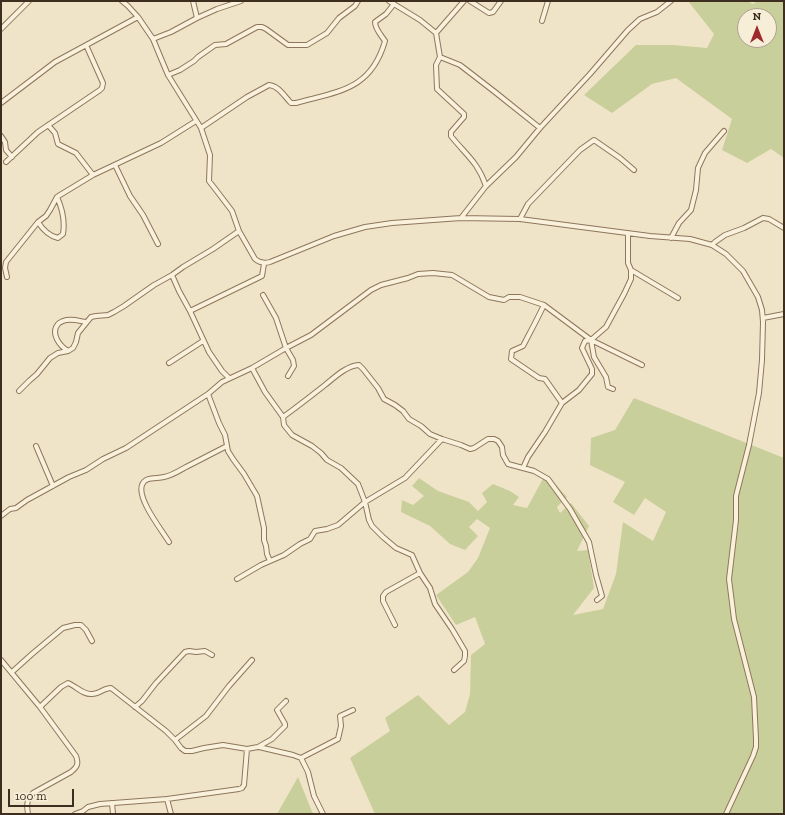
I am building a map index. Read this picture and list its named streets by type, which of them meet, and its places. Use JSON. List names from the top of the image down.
{
  "scale_bar": "100 m",
  "north": "top"
}
